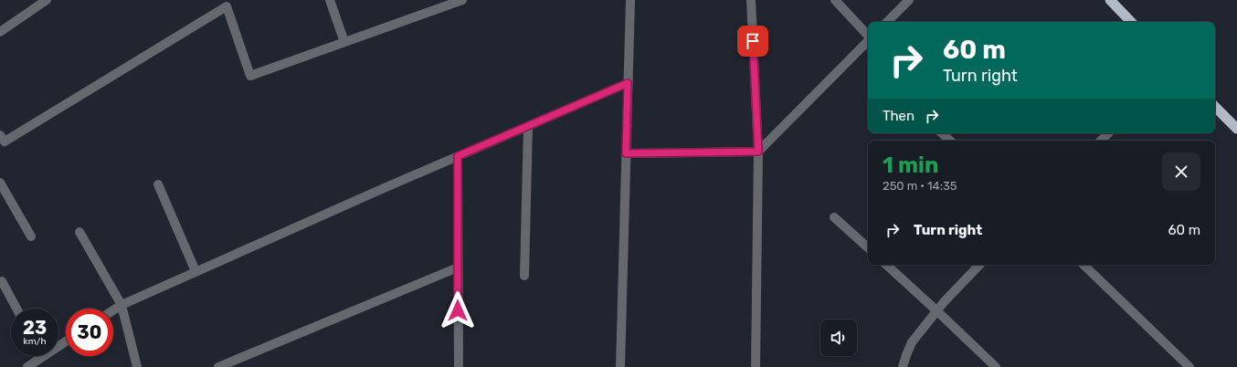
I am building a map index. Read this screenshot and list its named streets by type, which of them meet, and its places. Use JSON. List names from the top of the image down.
{
  "page": {
    "turn": ["60 m", "Turn right"],
    "then": "Then",
    "heading": ["1 min", "250 m · 14:35"],
    "list": [
      {
        "name": "Turn right",
        "value": "60 m"
      }
    ],
    "speed": "23 km/h",
    "limit": "30"
  }
}
